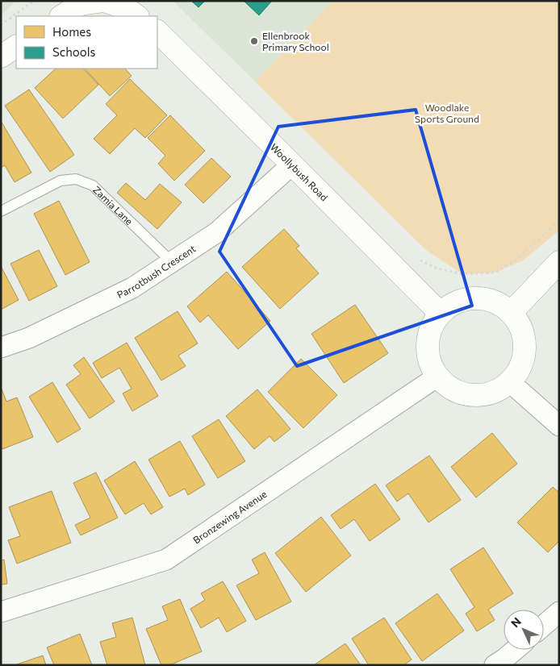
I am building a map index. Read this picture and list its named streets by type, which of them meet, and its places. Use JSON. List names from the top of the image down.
{
  "streets": {
    "street": ["Woollybush Road", "Parrotbush Crescent", "Bronzewing Avenue"],
    "lane": ["Zamia Lane"]
  },
  "crossings": [
    ["Woollybush Road", "Parrotbush Crescent"],
    ["Woollybush Road", "Bronzewing Avenue"],
    ["Zamia Lane", "Parrotbush Crescent"]
  ],
  "parks": ["Woodlake Sports Ground"],
  "places": ["Ellenbrook Primary School"],
  "legend": ["Homes", "Schools"],
  "north": "top left"
}
